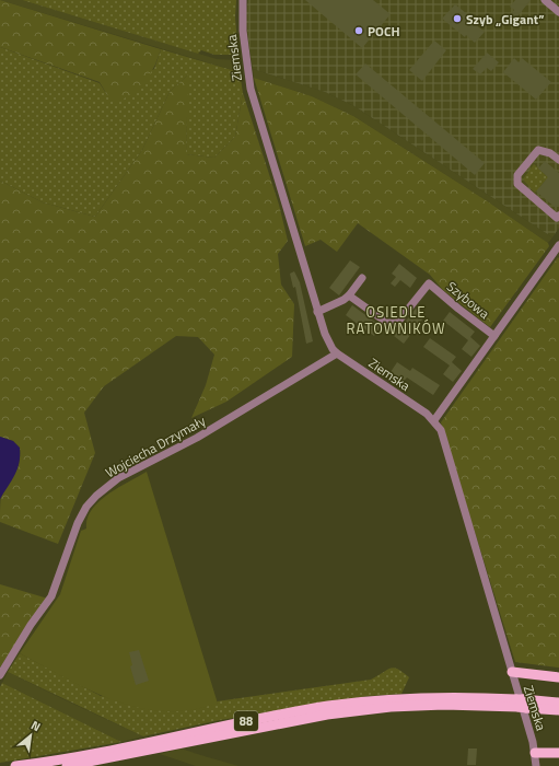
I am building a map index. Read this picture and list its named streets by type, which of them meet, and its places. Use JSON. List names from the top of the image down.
{
  "streets": {
    "main road": ["88"],
    "street": ["Ziemska", "Szybowa", "Wojciecha Drzymały"]
  },
  "crossings": [
    ["Ziemska", "Szybowa"],
    ["Ziemska", "Wojciecha Drzymały"]
  ],
  "districts": ["OSIEDLE RATOWNIKÓW"],
  "places": ["Szyb „Gigant”", "POCH"],
  "north": "top right"
}
